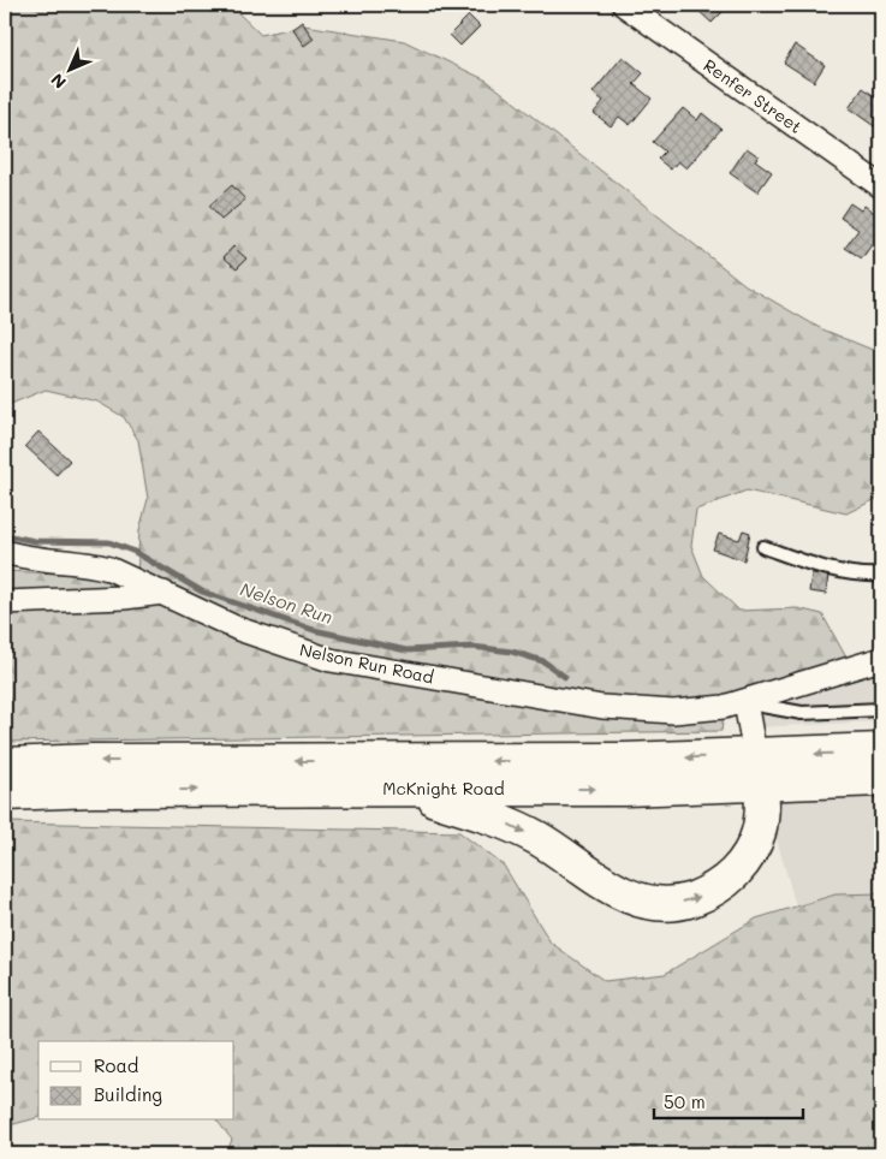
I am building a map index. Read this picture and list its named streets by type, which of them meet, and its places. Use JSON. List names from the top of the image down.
{
  "streets": {
    "highway": ["McKnight Road"],
    "street": ["Renfer Street", "Nelson Run Road"]
  },
  "water": ["Nelson Run"],
  "legend": ["Road", "Building"],
  "scale_bar": "50 m",
  "north": "bottom left"
}
